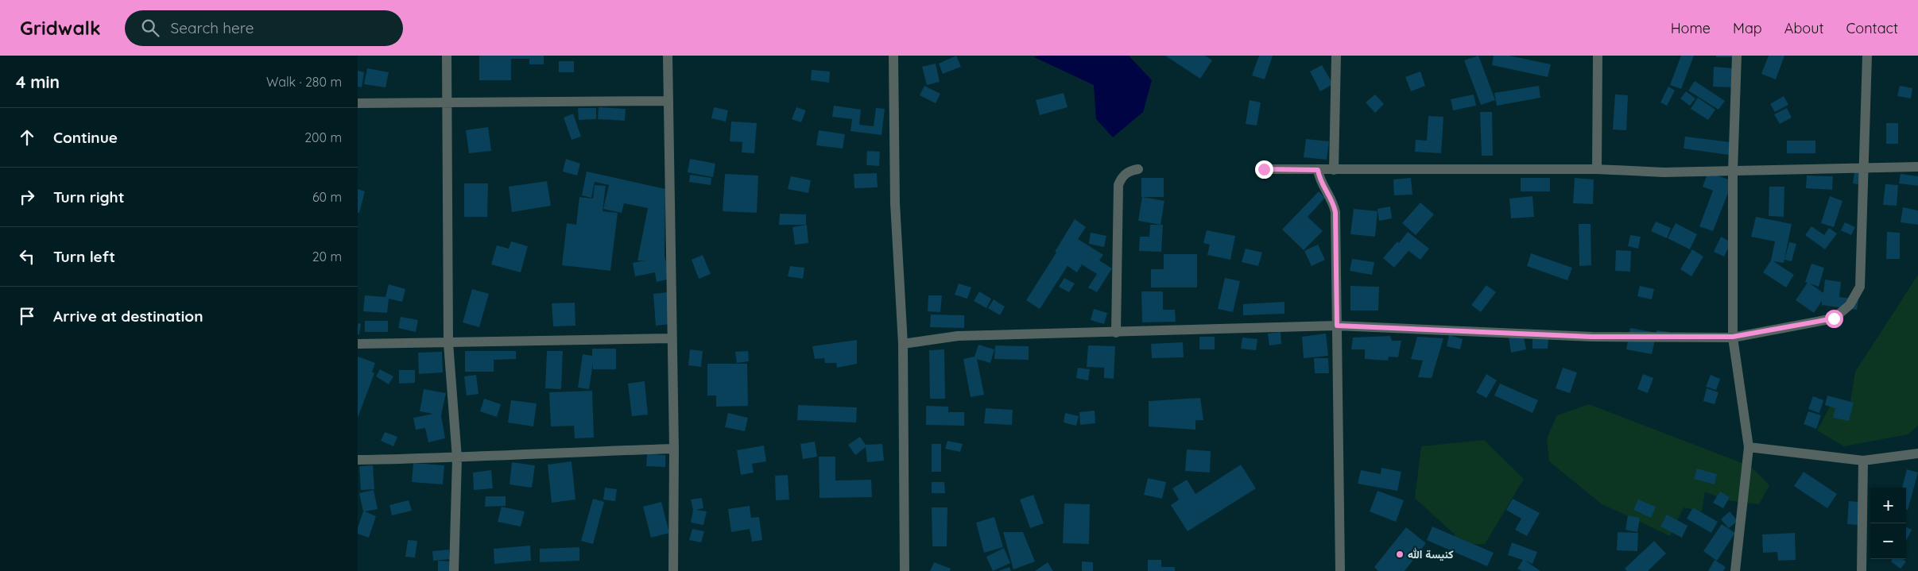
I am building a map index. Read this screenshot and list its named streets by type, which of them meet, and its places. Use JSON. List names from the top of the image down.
{
  "places": ["كنيسة الله"],
  "page": {
    "header": "Gridwalk",
    "search": "Search here",
    "nav": [
      "Home",
      "Map",
      "About",
      "Contact"
    ],
    "heading": ["4 min", "Walk · 280 m"],
    "list": [
      ["Continue", "200 m"],
      ["Turn right", "60 m"],
      ["Turn left", "20 m"],
      "Arrive at destination"
    ],
    "map_buttons": ["+", "−"]
  }
}
